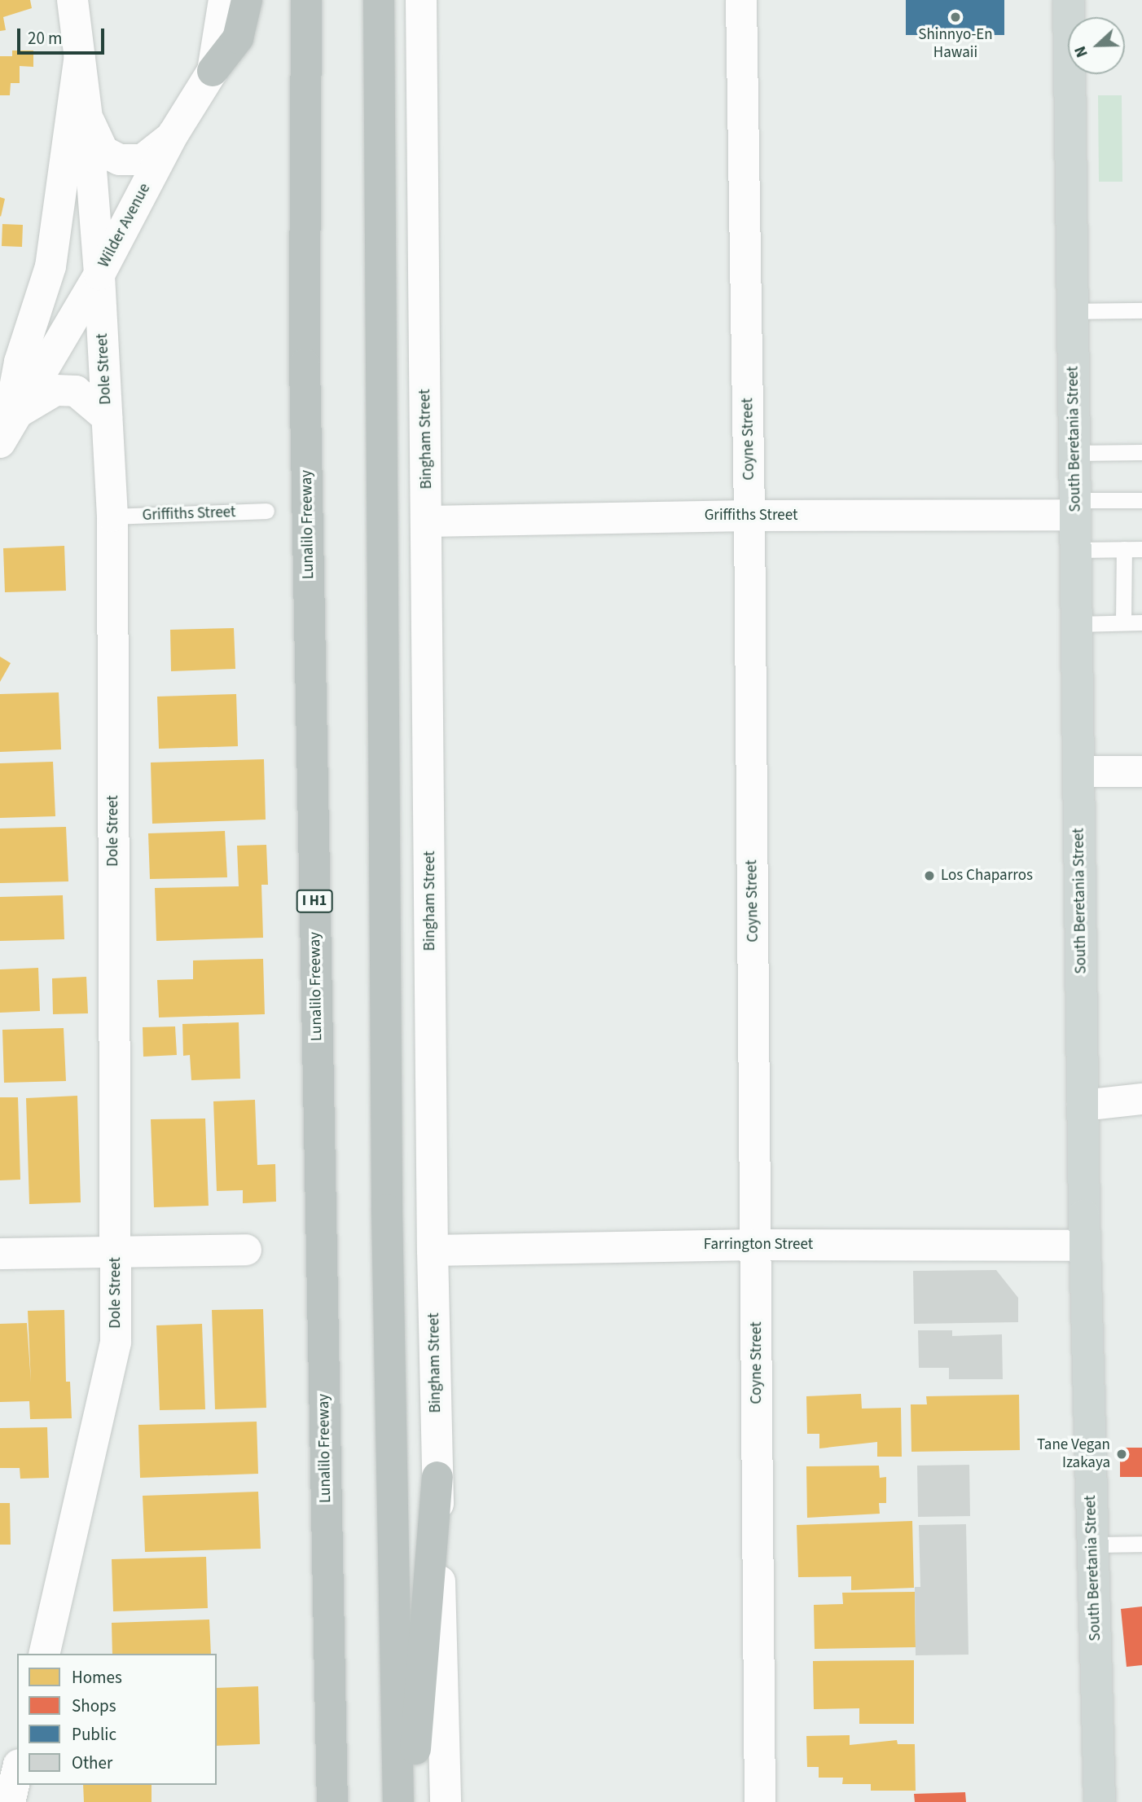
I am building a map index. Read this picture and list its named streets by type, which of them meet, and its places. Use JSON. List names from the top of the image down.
{
  "streets": {
    "highway": ["Lunalilo Freeway", "I H1"],
    "main road": ["South Beretania Street"],
    "street": [
      "Wilder Avenue",
      "Dole Street",
      "Bingham Street",
      "Coyne Street",
      "Griffiths Street",
      "Farrington Street"
    ]
  },
  "crossings": [
    ["Wilder Avenue", "Dole Street"],
    ["Dole Street", "Griffiths Street"],
    ["Bingham Street", "Griffiths Street"],
    ["Bingham Street", "Farrington Street"],
    ["Coyne Street", "Griffiths Street"],
    ["Coyne Street", "Farrington Street"],
    ["South Beretania Street", "Griffiths Street"],
    ["South Beretania Street", "Farrington Street"]
  ],
  "places": ["Shinnyo-En Hawaii", "Los Chaparros", "Tane Vegan Izakaya"],
  "legend": [
    "Homes",
    "Shops",
    "Public",
    "Other"
  ],
  "scale_bar": "20 m",
  "north": "left"
}
